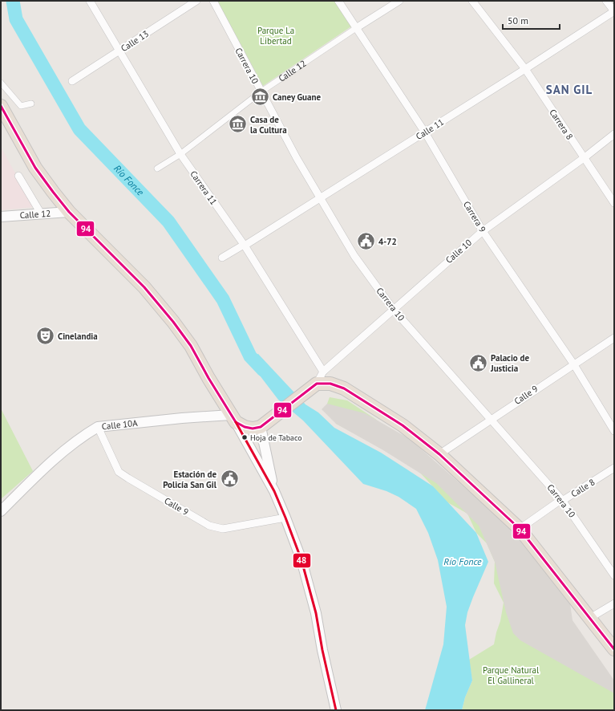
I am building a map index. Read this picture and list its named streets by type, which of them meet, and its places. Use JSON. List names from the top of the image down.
{
  "streets": {
    "street": [
      "Calle 13",
      "Carrera 10",
      "Calle 12",
      "Carrera 8",
      "Calle 11",
      "Carrera 11",
      "Carrera 9",
      "Calle 10",
      "Calle 9",
      "Calle 10A",
      "Calle 8"
    ]
  },
  "crossings": [
    ["Calle 13", "Carrera 11"],
    ["Carrera 10", "Calle 12"],
    ["Carrera 10", "Calle 11"],
    ["Carrera 10", "Calle 10"],
    ["Carrera 10", "Calle 9"],
    ["Carrera 10", "Calle 8"],
    ["Calle 12", "Carrera 11"],
    ["Calle 12", "Carrera 9"],
    ["Carrera 8", "Calle 11"],
    ["Carrera 8", "Calle 10"],
    ["Calle 11", "Carrera 11"],
    ["Calle 11", "Carrera 9"],
    ["Carrera 11", "Calle 10"],
    ["Carrera 9", "Calle 10"],
    ["Carrera 9", "Calle 9"],
    ["Calle 9", "Calle 10A"]
  ],
  "districts": ["SAN GIL"],
  "water": ["Río Fonce"],
  "parks": ["Parque La Libertad", "Parque Natural El Gallineral"],
  "places": {
    "museum": ["Caney Guane", "Casa de la Cultura"],
    "public building": ["4-72", "Palacio de Justicia", "Estación de Policía San Gil"],
    "theatre": ["Cinelandia"],
    "other": ["Hoja de Tabaco"]
  },
  "lines": ["transit line 94", "transit line 48"],
  "scale_bar": "50 m"
}
